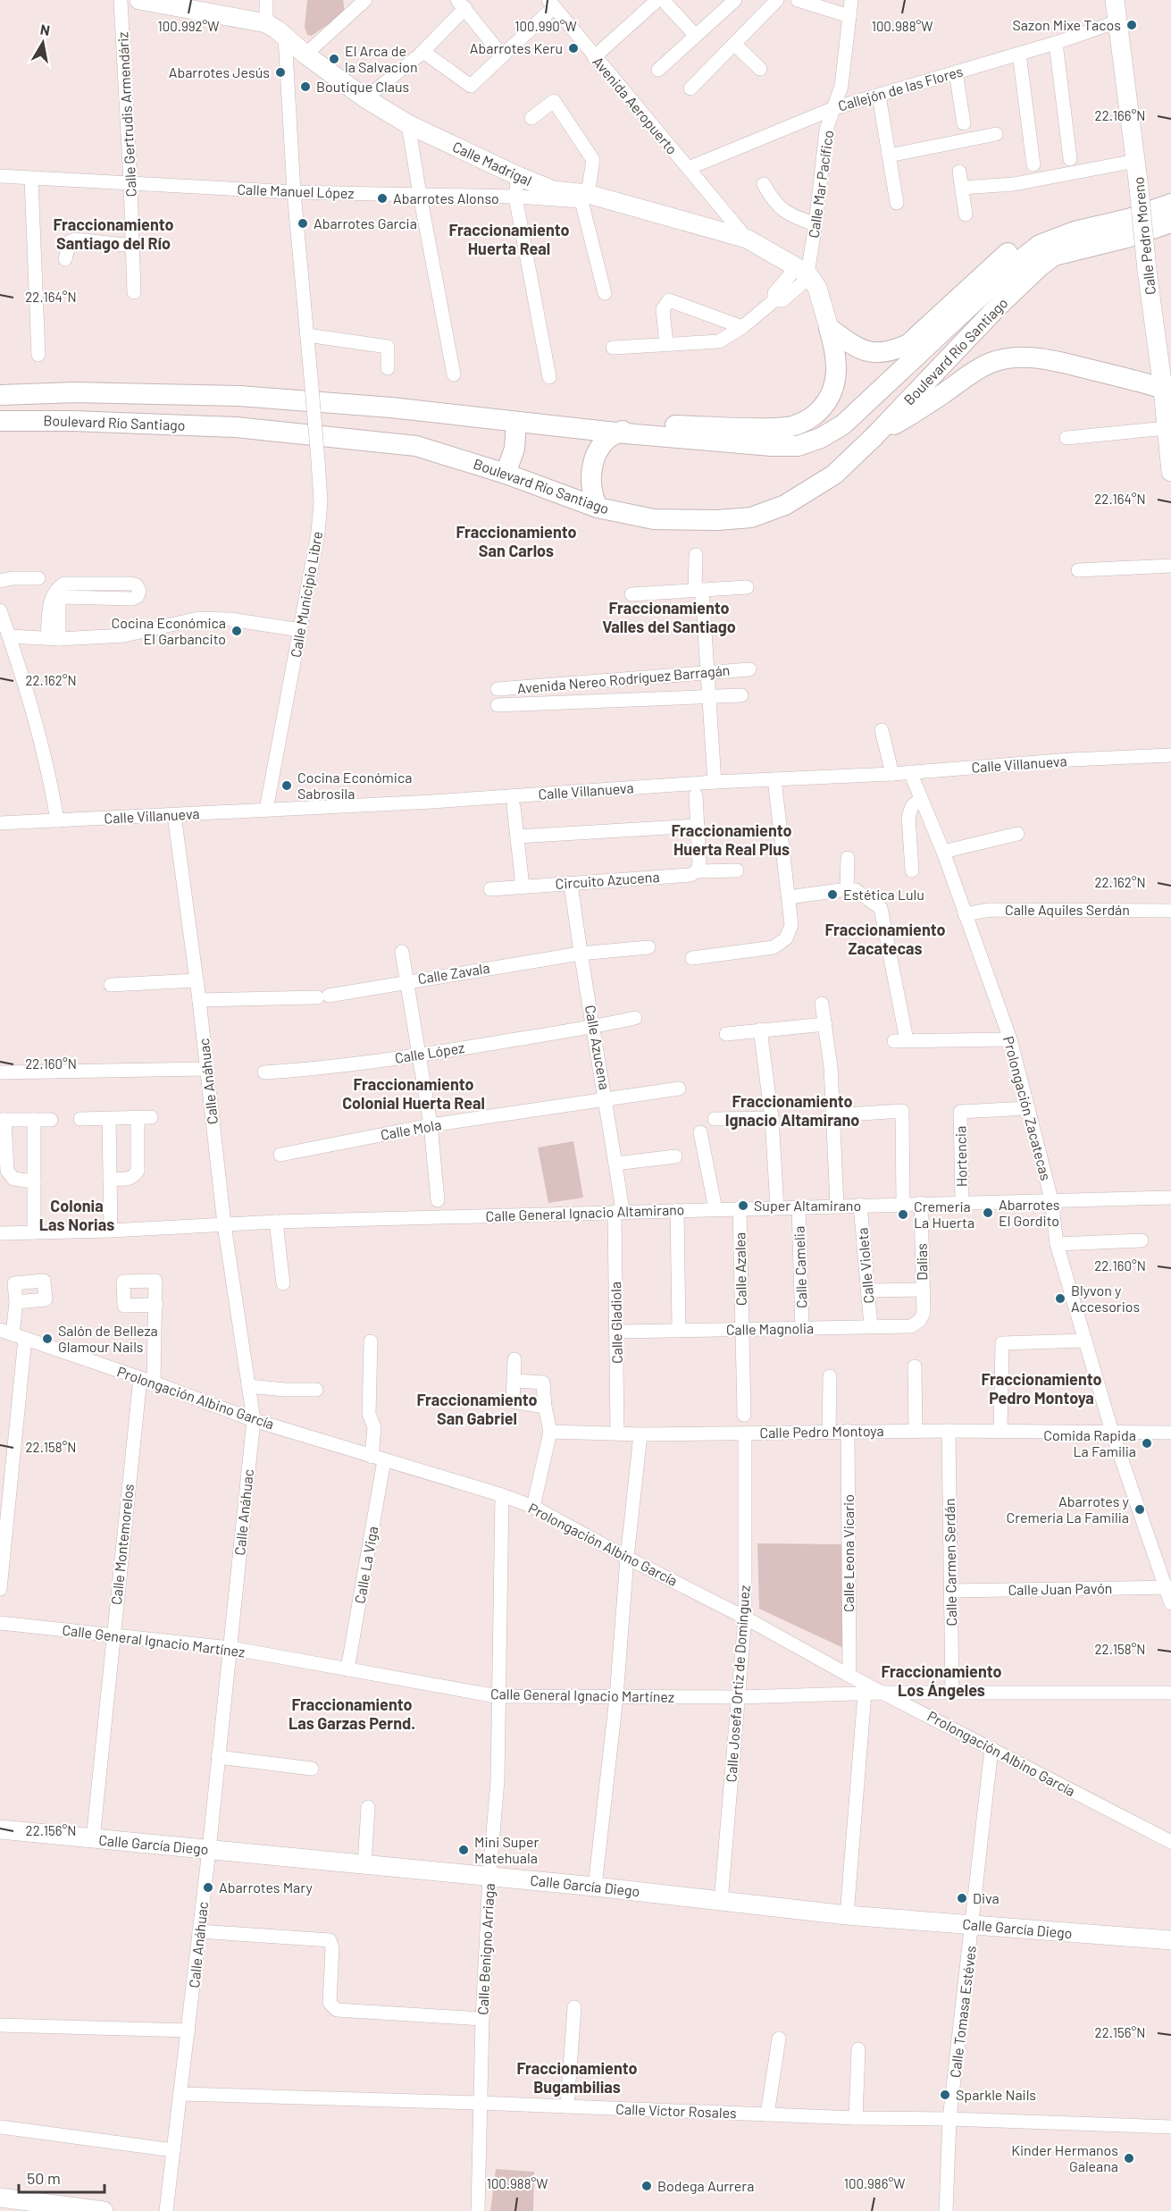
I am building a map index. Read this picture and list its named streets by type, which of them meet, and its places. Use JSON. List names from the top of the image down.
{
  "streets": {
    "main road": ["Boulevard Río Santiago"],
    "street": [
      "Callejón de las Flores",
      "Avenida Aeropuerto",
      "Calle Gertrudis Armendáriz",
      "Calle Madrigal",
      "Calle Mar Pacífico",
      "Calle Manuel López",
      "Calle Pedro Moreno",
      "Calle Municipio Libre",
      "Avenida Nereo Rodríguez Barragán",
      "Calle Villanueva",
      "Circuito Azucena",
      "Calle Aquiles Serdán",
      "Calle Zavala",
      "Calle Azucena",
      "Calle López",
      "Calle Anáhuac",
      "Prolongación Zacatecas",
      "Calle Mola",
      "Hortencia",
      "Calle General Ignacio Altamirano",
      "Dalias",
      "Calle Violeta",
      "Calle Camelia",
      "Calle Azalea",
      "Calle Gladiola",
      "Calle Magnolia",
      "Prolongación Albino García",
      "Calle Pedro Montoya",
      "Calle Montemorelos",
      "Calle Leona Vicario",
      "Calle Carmen Serdán",
      "Calle La Viga",
      "Calle Juan Pavón",
      "Calle General Ignacio Martínez",
      "Calle Josefa Ortiz de Domínguez",
      "Calle García Diego",
      "Calle Benigno Arriaga",
      "Calle Tomasa Estéves",
      "Calle Víctor Rosales"
    ]
  },
  "crossings": [
    ["Callejón de las Flores", "Avenida Aeropuerto"],
    ["Callejón de las Flores", "Calle Mar Pacífico"],
    ["Callejón de las Flores", "Calle Pedro Moreno"],
    ["Avenida Aeropuerto", "Calle Madrigal"],
    ["Calle Gertrudis Armendáriz", "Calle Manuel López"],
    ["Calle Madrigal", "Calle Mar Pacífico"],
    ["Calle Madrigal", "Calle Manuel López"],
    ["Calle Madrigal", "Calle Municipio Libre"],
    ["Calle Manuel López", "Calle Municipio Libre"],
    ["Calle Municipio Libre", "Calle Villanueva"],
    ["Calle Villanueva", "Calle Anáhuac"],
    ["Calle Villanueva", "Prolongación Zacatecas"],
    ["Circuito Azucena", "Calle Azucena"],
    ["Calle Aquiles Serdán", "Prolongación Zacatecas"],
    ["Calle Zavala", "Calle Azucena"],
    ["Calle Zavala", "Calle Anáhuac"],
    ["Calle Azucena", "Calle López"],
    ["Calle Azucena", "Calle Mola"],
    ["Calle Azucena", "Calle General Ignacio Altamirano"],
    ["Calle Azucena", "Calle Gladiola"],
    ["Calle Anáhuac", "Calle General Ignacio Altamirano"],
    ["Calle Anáhuac", "Prolongación Albino García"],
    ["Calle Anáhuac", "Calle General Ignacio Martínez"],
    ["Calle Anáhuac", "Calle García Diego"],
    ["Calle Anáhuac", "Calle Víctor Rosales"],
    ["Prolongación Zacatecas", "Hortencia"],
    ["Prolongación Zacatecas", "Calle General Ignacio Altamirano"],
    ["Prolongación Zacatecas", "Calle Pedro Montoya"],
    ["Prolongación Zacatecas", "Calle Juan Pavón"],
    ["Hortencia", "Calle General Ignacio Altamirano"],
    ["Calle General Ignacio Altamirano", "Dalias"],
    ["Calle General Ignacio Altamirano", "Calle Violeta"],
    ["Calle General Ignacio Altamirano", "Calle Camelia"],
    ["Calle General Ignacio Altamirano", "Calle Azalea"],
    ["Calle General Ignacio Altamirano", "Calle Gladiola"],
    ["Dalias", "Calle Magnolia"],
    ["Calle Violeta", "Calle Magnolia"],
    ["Calle Camelia", "Calle Magnolia"],
    ["Calle Azalea", "Calle Magnolia"],
    ["Calle Gladiola", "Calle Magnolia"],
    ["Calle Gladiola", "Calle Pedro Montoya"],
    ["Prolongación Albino García", "Calle Montemorelos"],
    ["Prolongación Albino García", "Calle Leona Vicario"],
    ["Prolongación Albino García", "Calle La Viga"],
    ["Prolongación Albino García", "Calle General Ignacio Martínez"],
    ["Prolongación Albino García", "Calle Josefa Ortiz de Domínguez"],
    ["Prolongación Albino García", "Calle Benigno Arriaga"],
    ["Prolongación Albino García", "Calle Tomasa Estéves"],
    ["Calle Pedro Montoya", "Calle Leona Vicario"],
    ["Calle Pedro Montoya", "Calle Carmen Serdán"],
    ["Calle Pedro Montoya", "Calle Josefa Ortiz de Domínguez"],
    ["Calle Montemorelos", "Calle General Ignacio Martínez"],
    ["Calle Montemorelos", "Calle García Diego"],
    ["Calle Carmen Serdán", "Calle Juan Pavón"],
    ["Calle Carmen Serdán", "Calle General Ignacio Martínez"],
    ["Calle La Viga", "Calle General Ignacio Martínez"],
    ["Calle General Ignacio Martínez", "Calle Josefa Ortiz de Domínguez"],
    ["Calle General Ignacio Martínez", "Calle Benigno Arriaga"],
    ["Calle Josefa Ortiz de Domínguez", "Calle García Diego"],
    ["Calle García Diego", "Calle Benigno Arriaga"],
    ["Calle García Diego", "Calle Tomasa Estéves"],
    ["Calle Benigno Arriaga", "Calle Víctor Rosales"],
    ["Calle Tomasa Estéves", "Calle Víctor Rosales"]
  ],
  "districts": [
    "Fraccionamiento Santiago del Río",
    "Fraccionamiento Huerta Real",
    "Fraccionamiento San Carlos",
    "Fraccionamiento Valles del Santiago",
    "Fraccionamiento Huerta Real Plus",
    "Fraccionamiento Zacatecas",
    "Fraccionamiento Colonial Huerta Real",
    "Fraccionamiento Ignacio Altamirano",
    "Colonia Las Norias",
    "Fraccionamiento Pedro Montoya",
    "Fraccionamiento San Gabriel",
    "Fraccionamiento Los Ángeles",
    "Fraccionamiento Las Garzas Pernd.",
    "Fraccionamiento Bugambilias"
  ],
  "places": [
    "Sazon Mixe Tacos",
    "Abarrotes Keru",
    "El Arca de la Salvacion",
    "Abarrotes Jesús",
    "Boutique Claus",
    "Abarrotes Alonso",
    "Abarrotes Garcia",
    "Cocina Económica El Garbancito",
    "Cocina Económica Sabrosila",
    "Estética Lulu",
    "Super Altamirano",
    "Abarrotes El Gordito",
    "Cremeria La Huerta",
    "Blyvon y Accesorios",
    "Salón de Belleza Glamour Nails",
    "Comida Rapida La Familia",
    "Abarrotes y Cremeria La Familia",
    "Mini Super Matehuala",
    "Abarrotes Mary",
    "Diva",
    "Sparkle Nails",
    "Kinder Hermanos Galeana",
    "Bodega Aurrera"
  ],
  "scale_bar": "50 m",
  "north": "top",
  "coordinates": [
    "100.992°W",
    "100.990°W",
    "100.988°W",
    "22.166°N",
    "22.164°N",
    "22.162°N",
    "22.160°N",
    "22.158°N",
    "22.156°N",
    "100.986°W"
  ]
}
